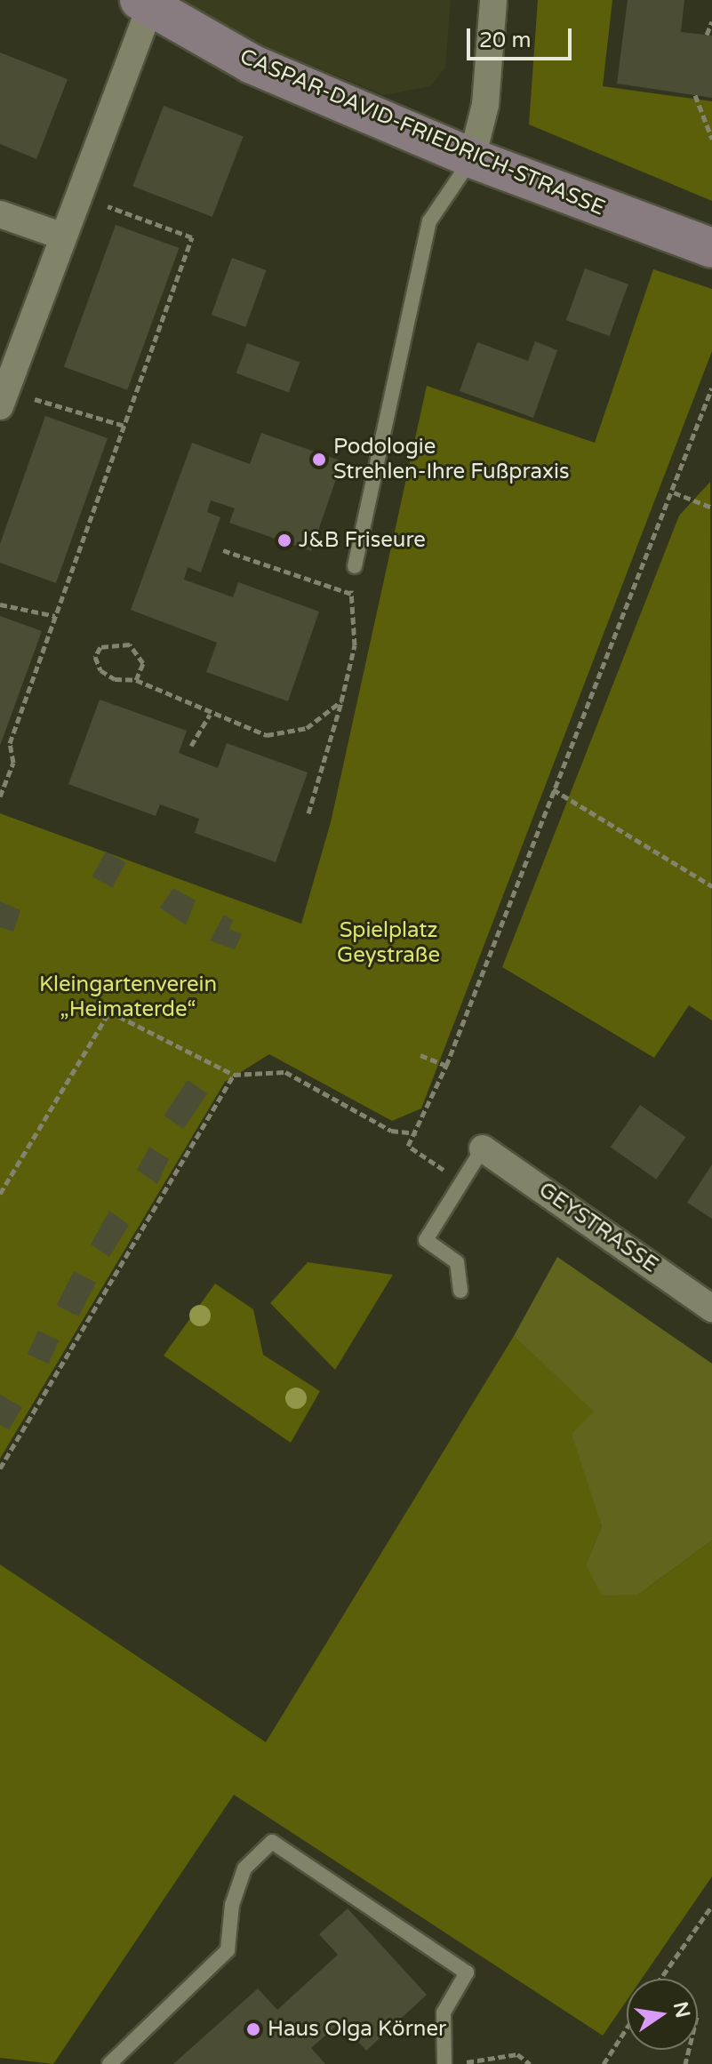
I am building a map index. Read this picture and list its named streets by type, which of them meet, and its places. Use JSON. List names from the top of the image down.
{
  "streets": {
    "street": ["CASPAR-DAVID-FRIEDRICH-STRASSE", "GEYSTRASSE"]
  },
  "parks": ["Spielplatz Geystraße", "Kleingartenverein „Heimaterde“"],
  "places": ["Podologie Strehlen-Ihre Fußpraxis", "J&B Friseure", "Haus Olga Körner"],
  "scale_bar": "20 m",
  "north": "right"
}
